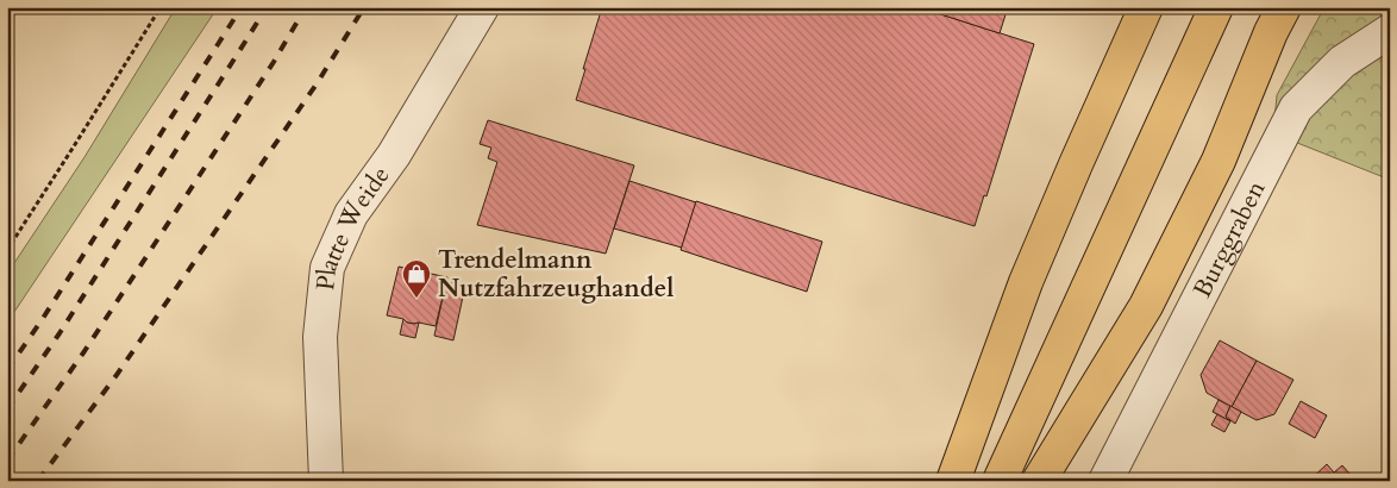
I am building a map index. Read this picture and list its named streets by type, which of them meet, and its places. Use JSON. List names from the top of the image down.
{
  "streets": {
    "street": ["Platte Weide", "Burggraben"]
  },
  "places": {
    "shop": ["Trendelmann Nutzfahrzeughandel"]
  }
}
